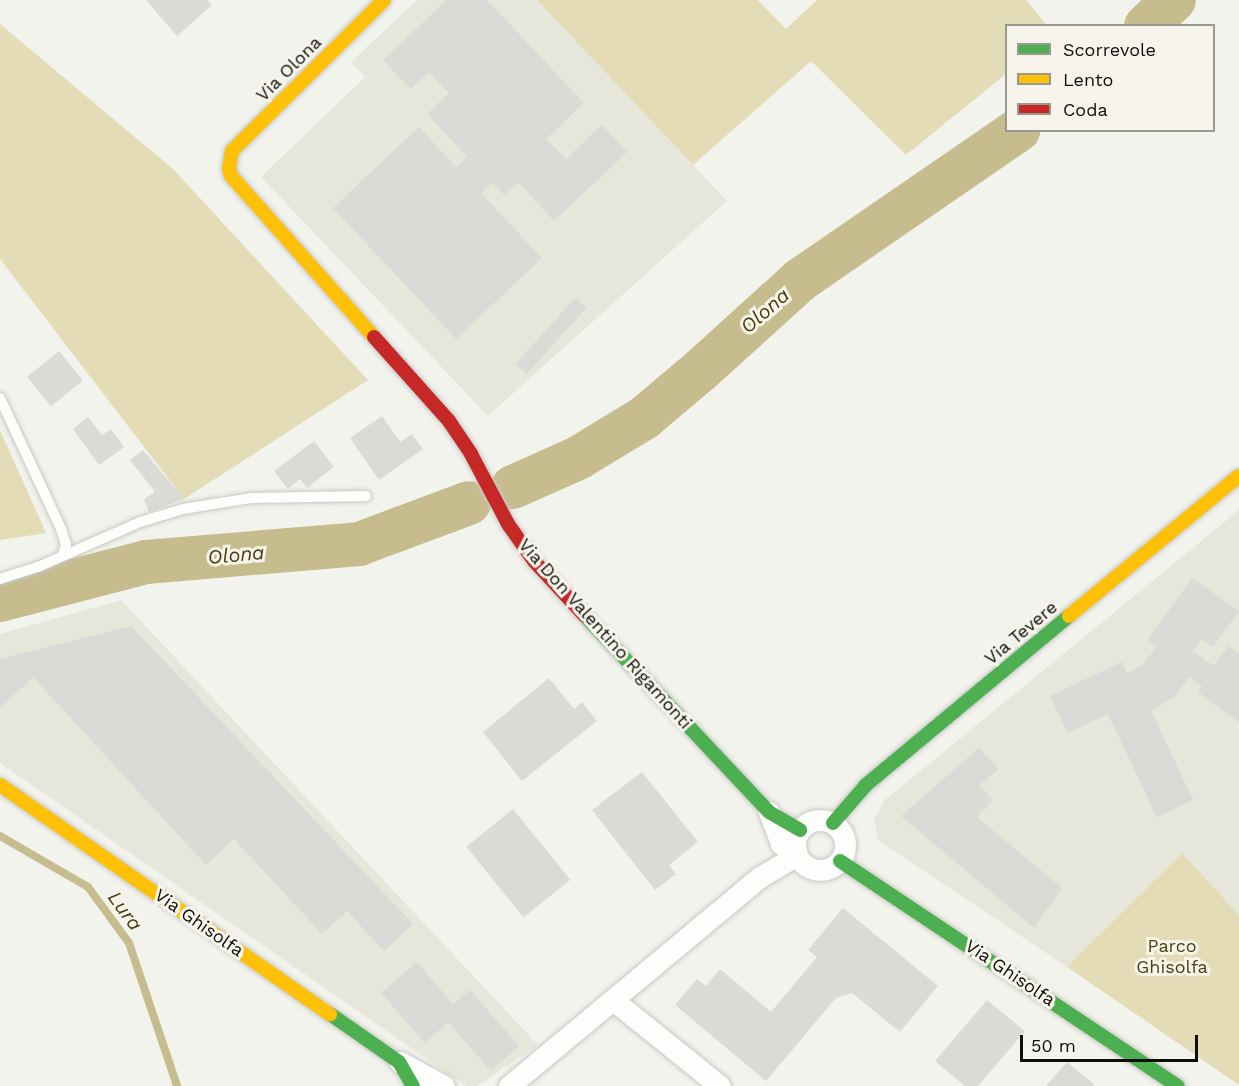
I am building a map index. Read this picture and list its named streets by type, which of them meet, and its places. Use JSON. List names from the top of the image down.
{
  "streets": {
    "street": [
      "Via Olona",
      "Via Tevere",
      "Via Don Valentino Rigamonti",
      "Via Ghisolfa"
    ]
  },
  "crossings": [
    ["Via Olona", "Via Don Valentino Rigamonti"],
    ["Via Tevere", "Via Don Valentino Rigamonti"],
    ["Via Tevere", "Via Ghisolfa"],
    ["Via Don Valentino Rigamonti", "Via Ghisolfa"]
  ],
  "water": ["Olona", "Lura"],
  "parks": ["Parco Ghisolfa"],
  "legend": ["Scorrevole", "Lento", "Coda"],
  "scale_bar": "50 m"
}
